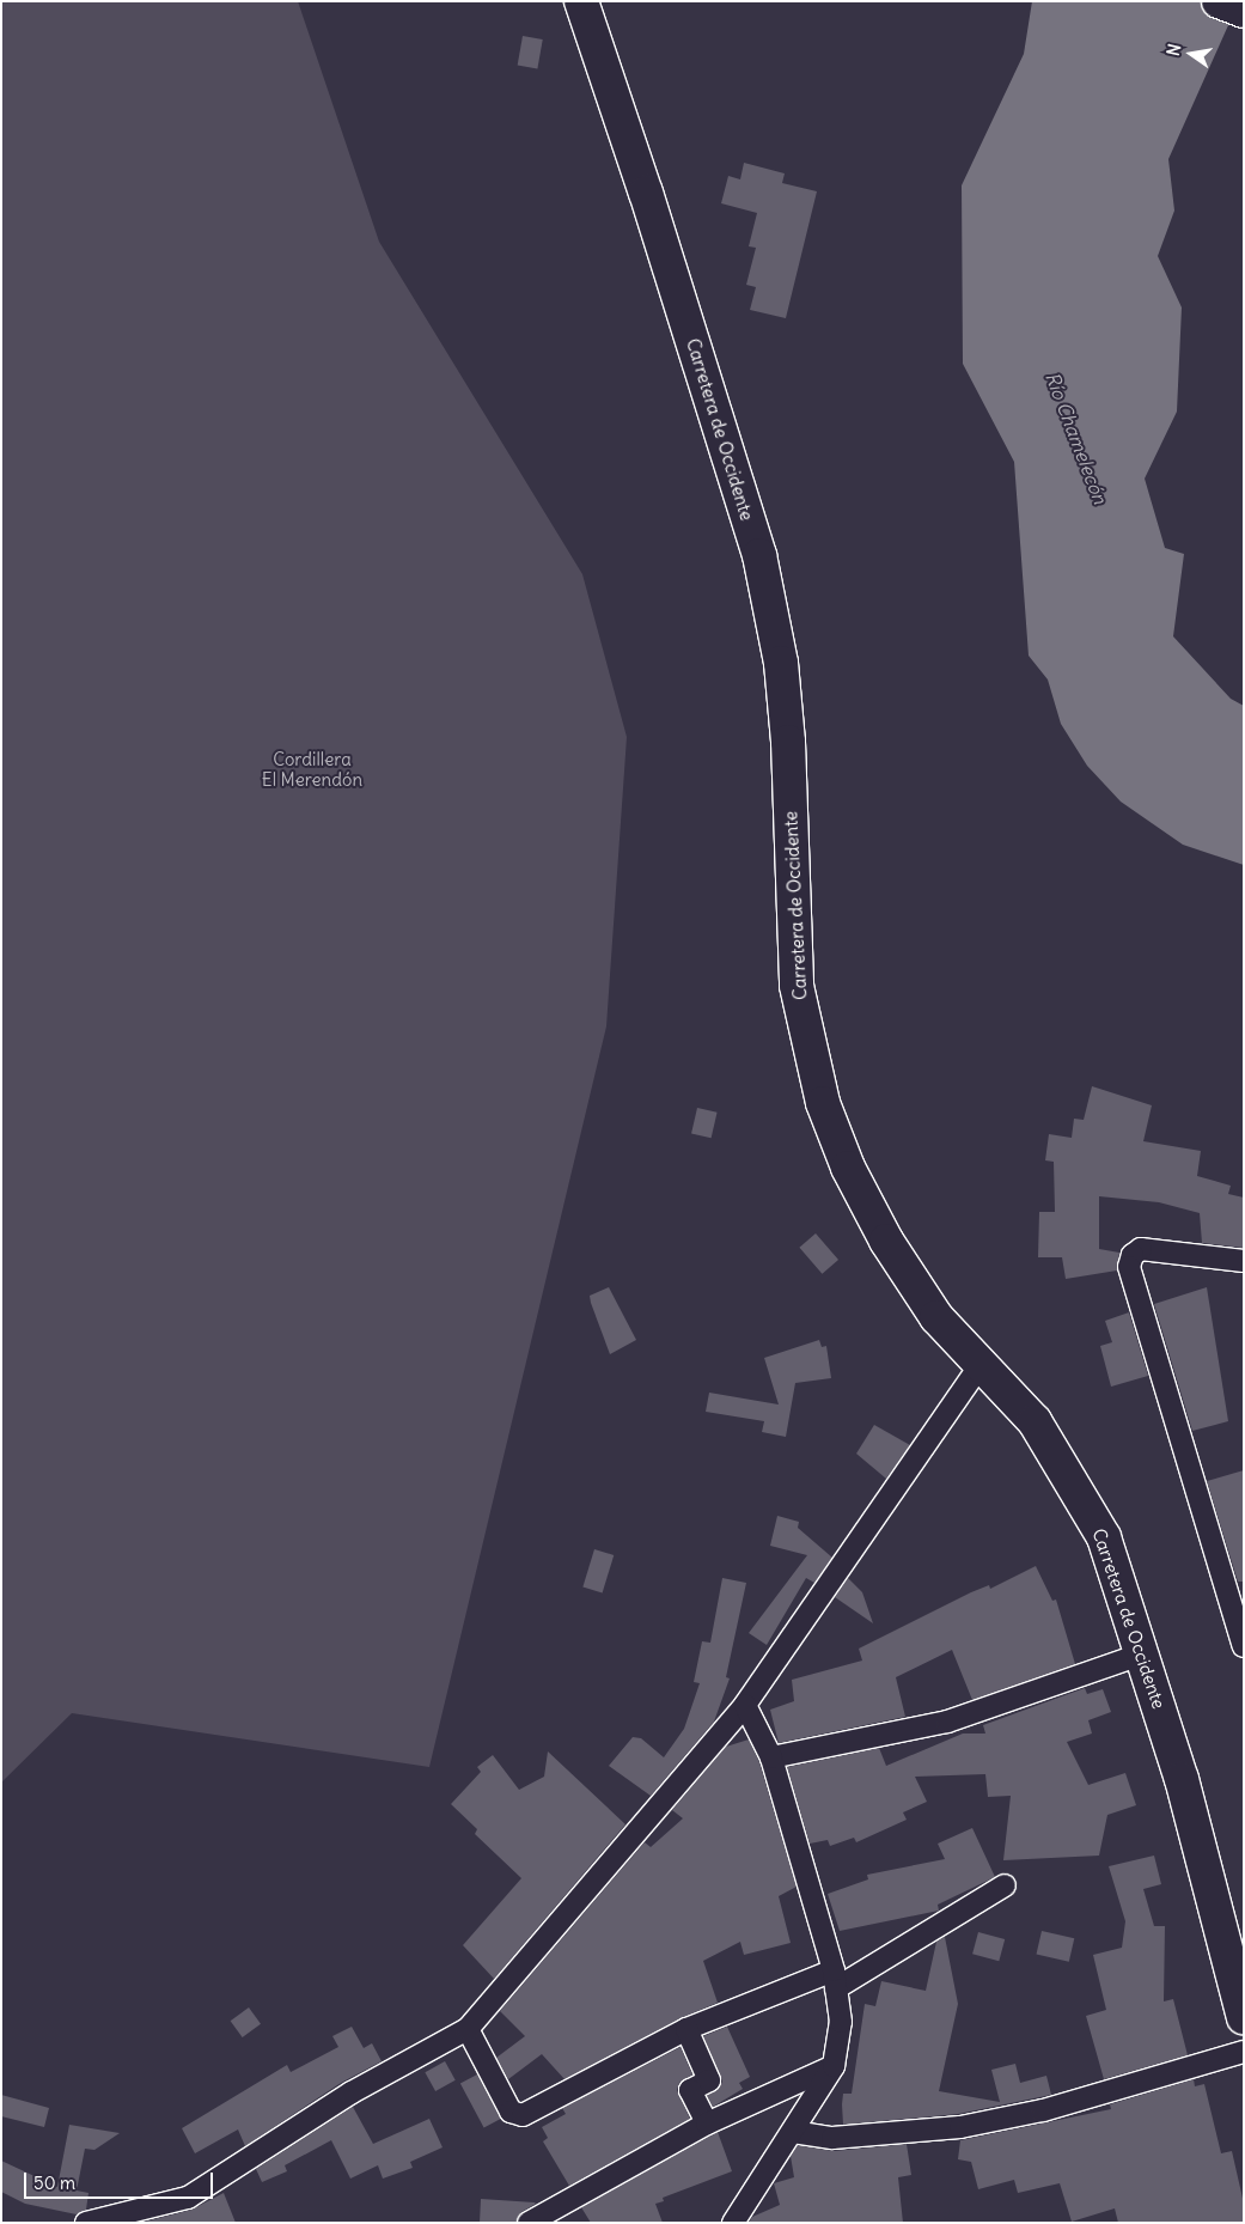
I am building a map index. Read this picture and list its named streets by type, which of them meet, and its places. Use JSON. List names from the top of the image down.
{
  "streets": {
    "main road": ["Carretera de Occidente"]
  },
  "water": ["Río Chamelecón"],
  "parks": ["Cordillera El Merendón"],
  "scale_bar": "50 m",
  "north": "left"
}
